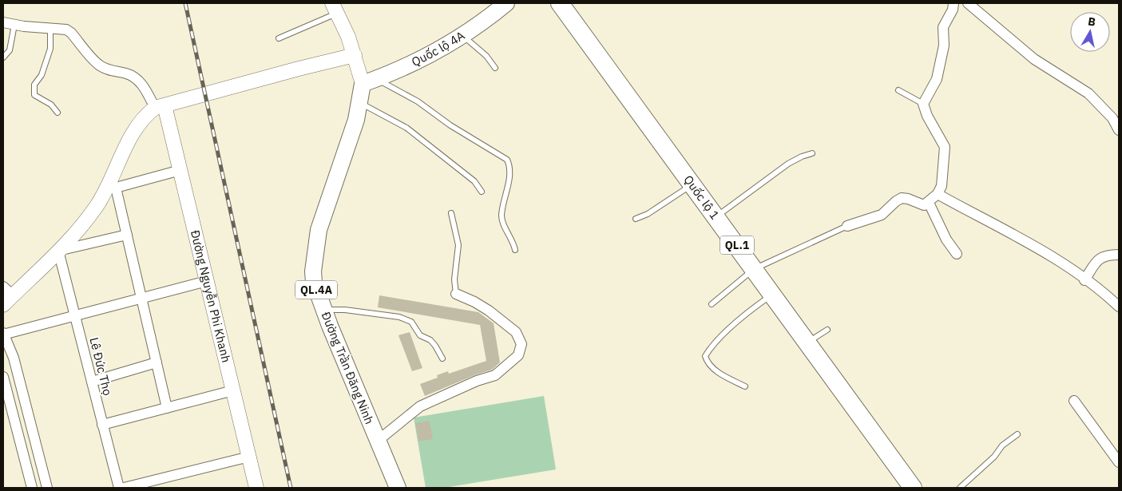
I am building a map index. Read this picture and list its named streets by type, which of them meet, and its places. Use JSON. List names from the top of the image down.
{
  "streets": {
    "highway": ["Quốc lộ 1", "QL.1"],
    "main road": ["Quốc lộ 4A", "QL.4A", "Đường Trần Đăng Ninh"],
    "street": ["Đường Nguyễn Phi Khanh", "Lê Đức Thọ"]
  },
  "crossings": [
    ["Quốc lộ 4A", "Đường Trần Đăng Ninh"]
  ],
  "north": "top"
}
